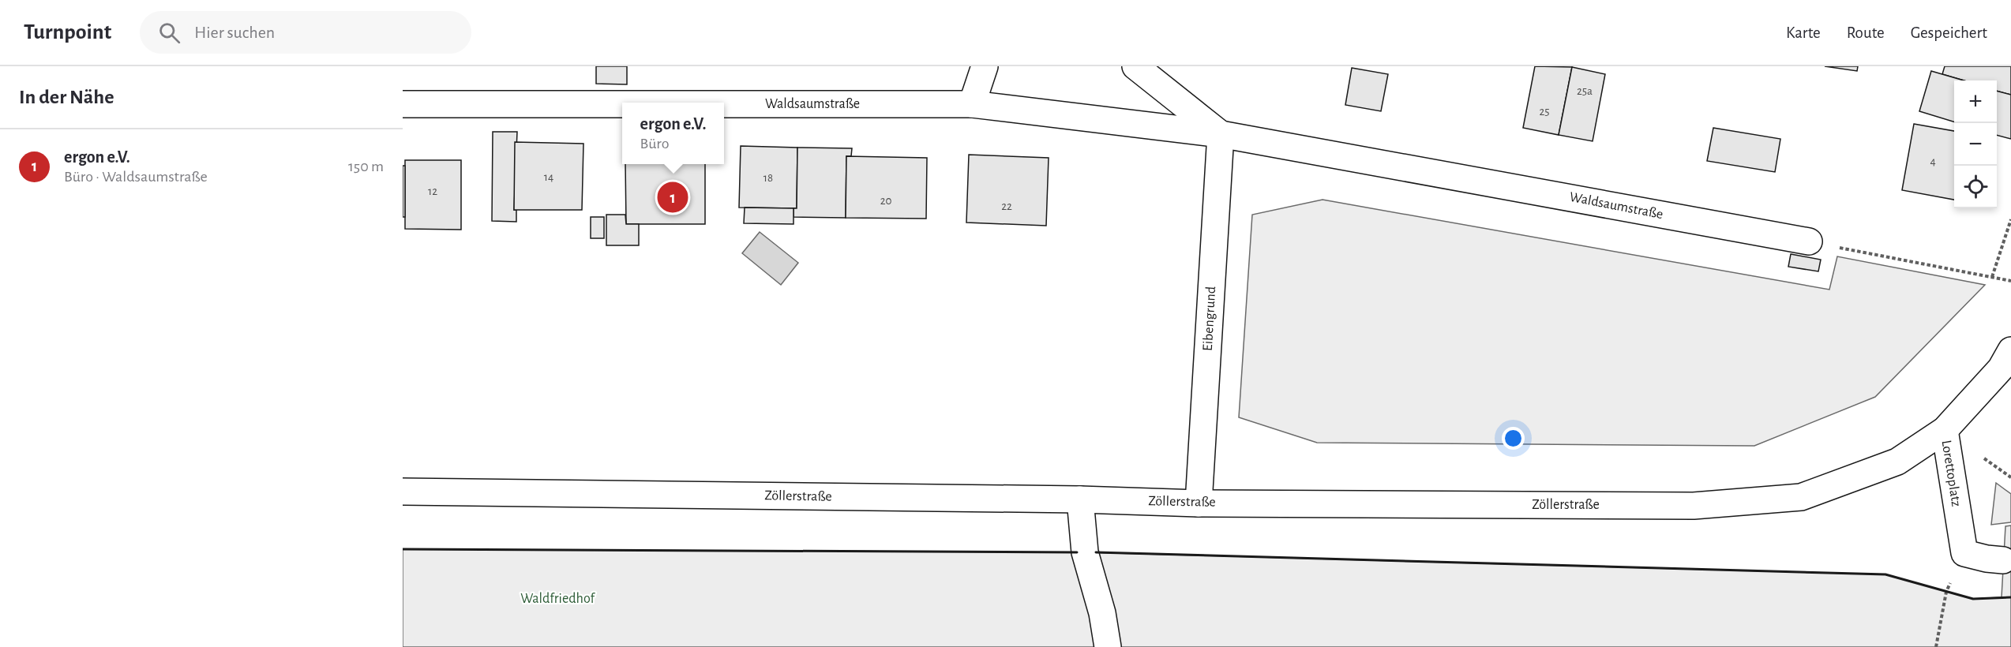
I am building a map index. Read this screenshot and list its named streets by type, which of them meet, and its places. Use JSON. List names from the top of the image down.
{
  "streets": {
    "street": [
      "Waldsaumstraße",
      "Eibengrund",
      "Lorettoplatz",
      "Zöllerstraße"
    ]
  },
  "crossings": [
    ["Waldsaumstraße", "Eibengrund"],
    ["Eibengrund", "Zöllerstraße"],
    ["Lorettoplatz", "Zöllerstraße"]
  ],
  "parks": ["Waldfriedhof"],
  "house_numbers": [
    "25a",
    "25",
    "4",
    "14",
    "18",
    "12",
    "20",
    "22"
  ],
  "page": {
    "header": "Turnpoint",
    "search": "Hier suchen",
    "nav": ["Karte", "Route", "Gespeichert"],
    "heading": "In der Nähe",
    "map_buttons": ["+", "−"],
    "popup": ["ergon e.V.", "Büro"],
    "list": [
      {
        "mark": "1",
        "name": "ergon e.V.",
        "note": "Büro · Waldsaumstraße",
        "value": "150 m"
      }
    ],
    "pins": "1"
  }
}
